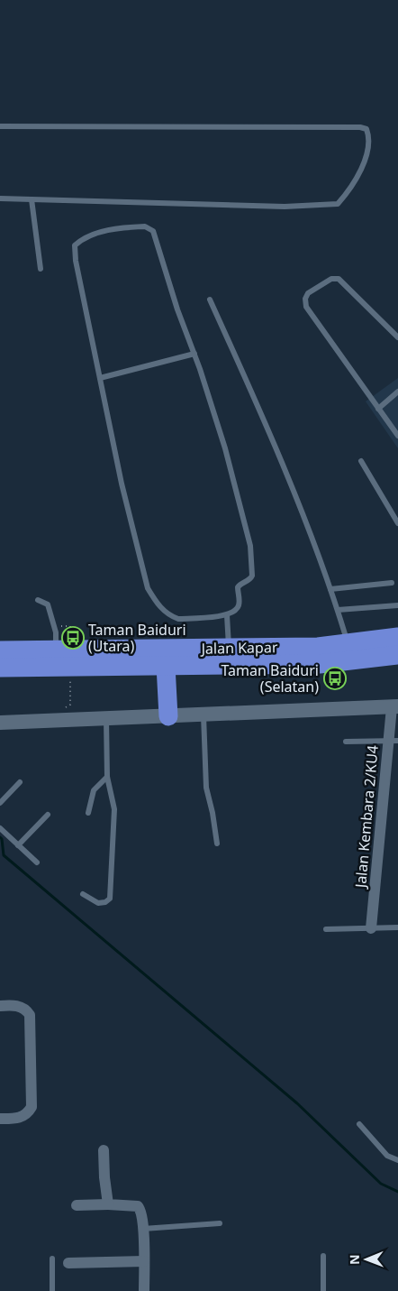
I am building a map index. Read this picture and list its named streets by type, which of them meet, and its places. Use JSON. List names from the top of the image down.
{
  "streets": {
    "highway": ["Jalan Kapar"],
    "street": ["Jalan Kembara 2/KU4"]
  },
  "places": {
    "bus stop": ["Taman Baiduri (Utara)", "Taman Baiduri (Selatan)"]
  },
  "north": "left"
}
